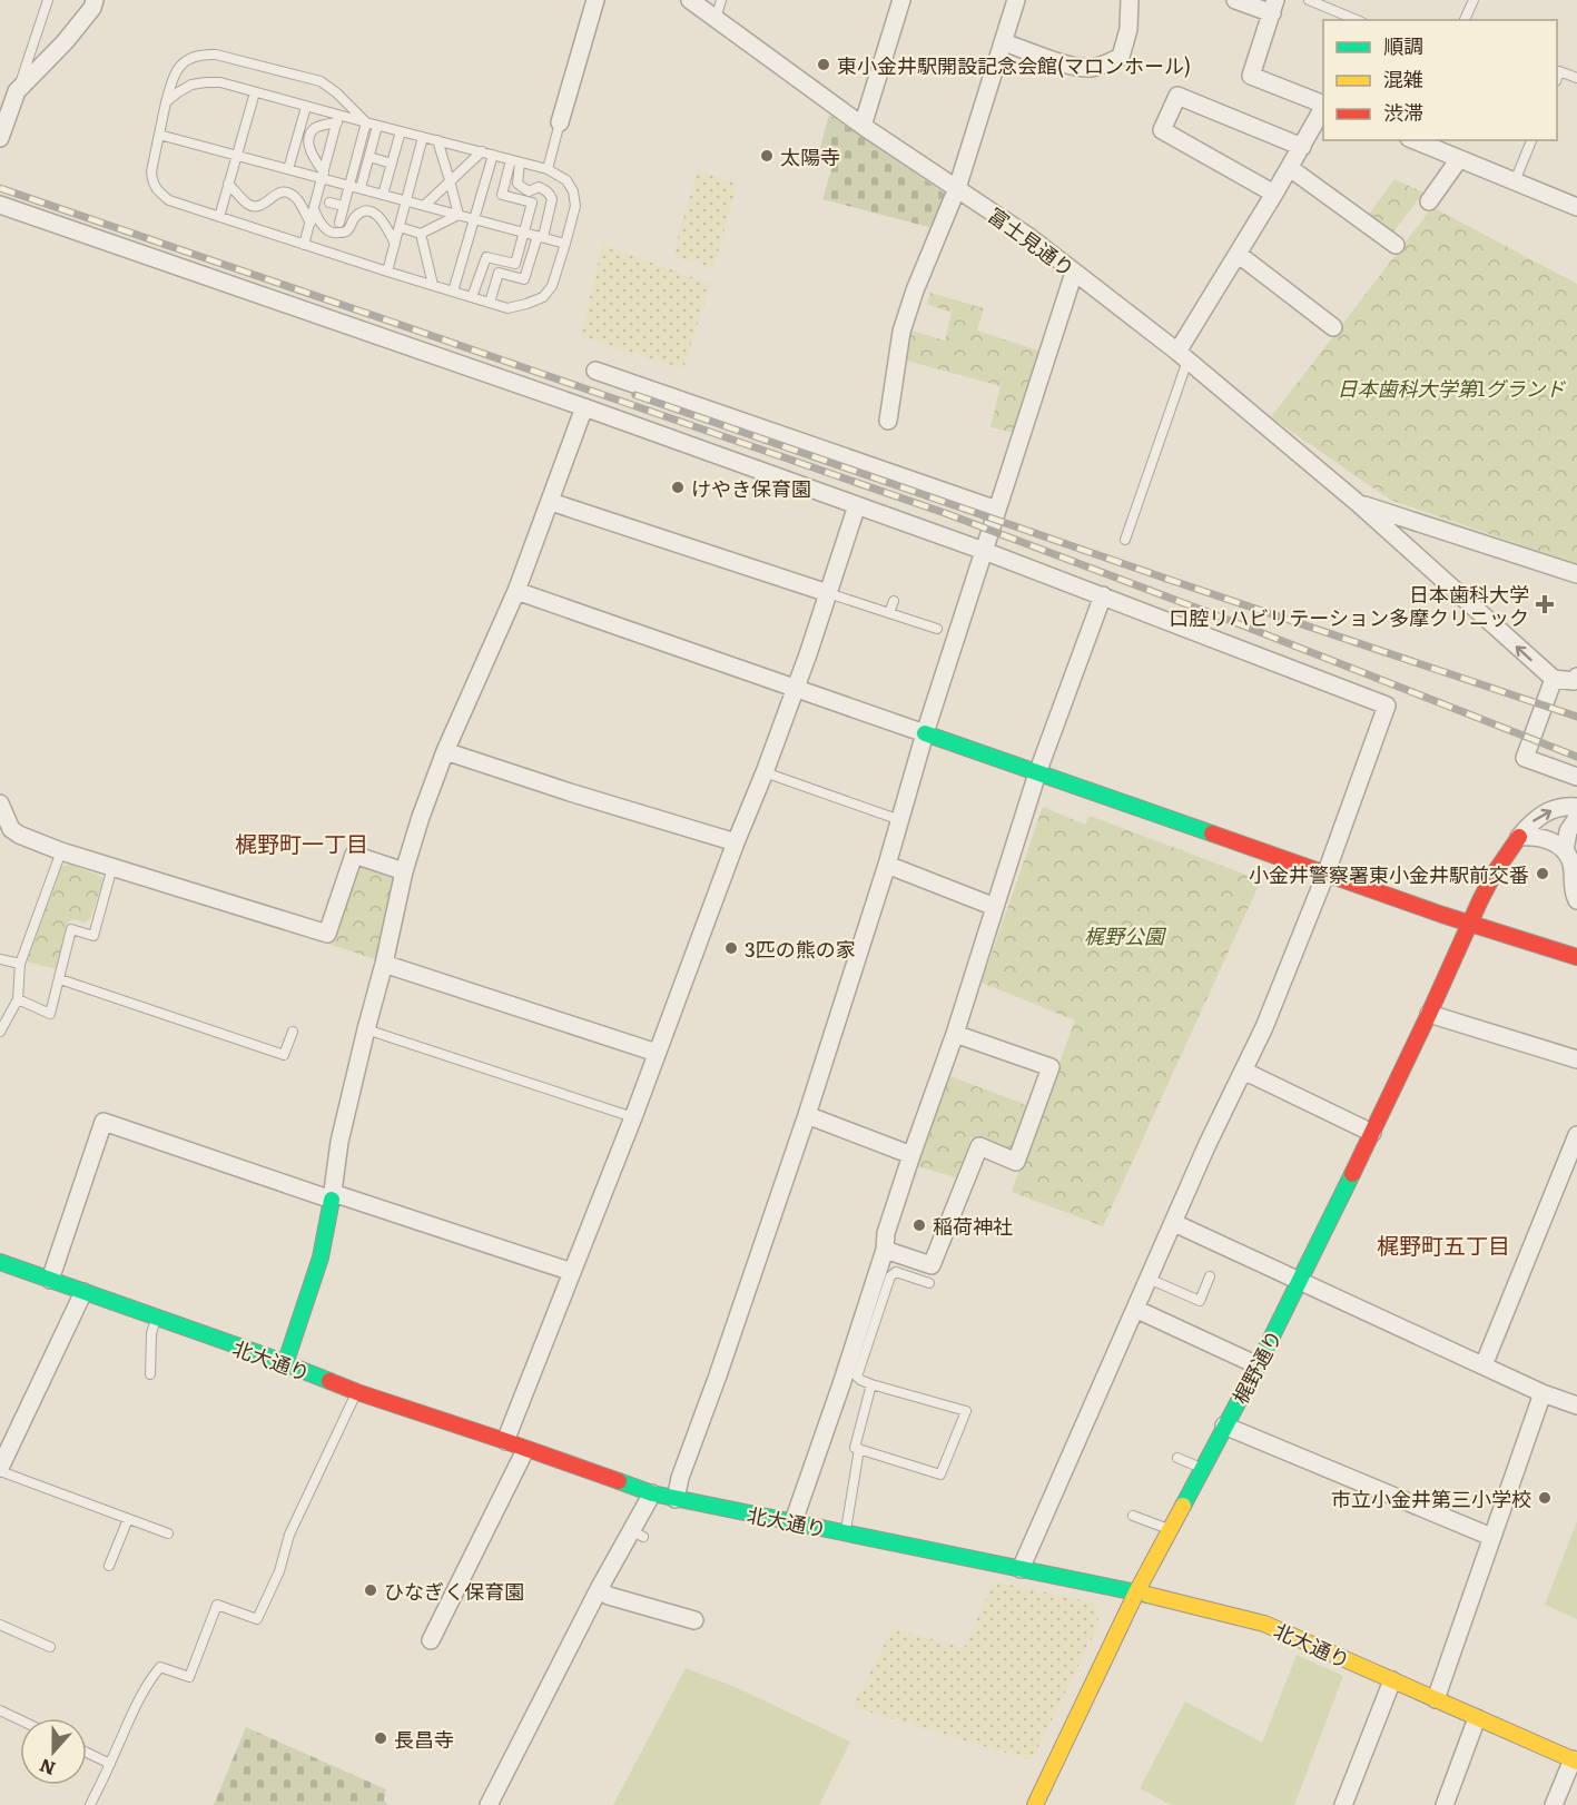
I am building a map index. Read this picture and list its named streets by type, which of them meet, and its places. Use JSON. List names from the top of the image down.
{
  "streets": {
    "street": ["富士見通り", "北大通り", "梶野通り"]
  },
  "crossings": [
    ["北大通り", "梶野通り"]
  ],
  "districts": ["梶野町一丁目", "梶野町五丁目"],
  "parks": ["日本歯科大学第1グランド", "梶野公園"],
  "places": {
    "other": [
      "東小金井駅開設記念会館(マロンホール)",
      "太陽寺",
      "けやき保育園",
      "小金井警察署東小金井駅前交番",
      "3匹の熊の家",
      "稲荷神社",
      "市立小金井第三小学校",
      "ひなぎく保育園",
      "長昌寺"
    ],
    "health": ["日本歯科大学 口腔リハビリテーション多摩クリニック"]
  },
  "legend": ["順調", "混雑", "渋滞"],
  "north": "bottom"
}
